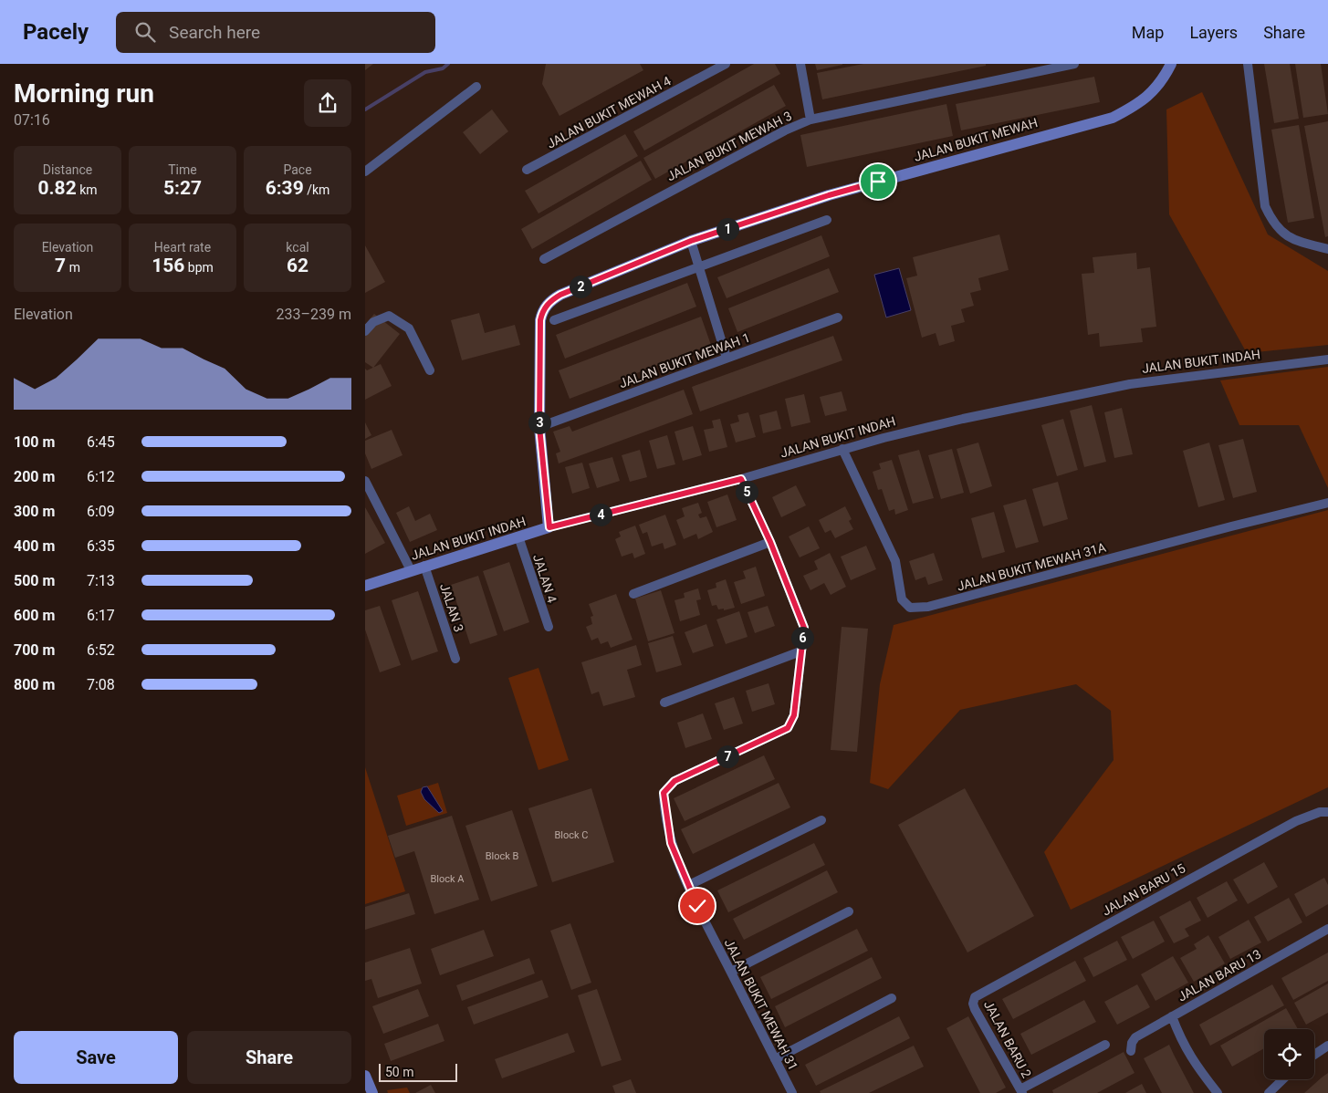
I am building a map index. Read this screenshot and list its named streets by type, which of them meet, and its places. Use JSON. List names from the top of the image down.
{
  "streets": {
    "street": [
      "JALAN BUKIT MEWAH 4",
      "JALAN BUKIT MEWAH",
      "JALAN BUKIT MEWAH 3",
      "JALAN BUKIT MEWAH 1",
      "JALAN BUKIT INDAH",
      "JALAN BUKIT MEWAH 31A",
      "JALAN 4",
      "JALAN 3",
      "JALAN BARU 15",
      "JALAN BARU 13",
      "JALAN BUKIT MEWAH 31",
      "JALAN BARU 2"
    ]
  },
  "crossings": [
    ["JALAN BUKIT MEWAH", "JALAN BUKIT MEWAH 1"],
    ["JALAN BUKIT MEWAH", "JALAN BUKIT INDAH"],
    ["JALAN BUKIT INDAH", "JALAN BUKIT MEWAH 31A"],
    ["JALAN BUKIT INDAH", "JALAN 4"],
    ["JALAN BUKIT INDAH", "JALAN 3"],
    ["JALAN BUKIT INDAH", "JALAN BUKIT MEWAH 31"],
    ["JALAN BARU 15", "JALAN BARU 2"]
  ],
  "house_numbers": ["Block C", "Block B", "Block A"],
  "scale_bar": "50 m",
  "page": {
    "header": "Pacely",
    "search": "Search here",
    "nav": ["Map", "Layers", "Share"],
    "heading": ["Morning run", "07:16"],
    "stats": [
      ["Distance", "0.82 km"],
      ["Time", "5:27"],
      ["Pace", "6:39 /km"],
      ["Elevation", "7 m"],
      ["Heart rate", "156 bpm"],
      ["kcal", "62"]
    ],
    "pins": [
      "1",
      "2",
      "3",
      "5",
      "4",
      "6",
      "7"
    ],
    "chart": ["Elevation", "233–239 m"],
    "list": [
      {
        "name": "100 m",
        "note": "6:45"
      },
      {
        "name": "200 m",
        "note": "6:12"
      },
      {
        "name": "300 m",
        "note": "6:09"
      },
      {
        "name": "400 m",
        "note": "6:35"
      },
      {
        "name": "500 m",
        "note": "7:13"
      },
      {
        "name": "600 m",
        "note": "6:17"
      },
      {
        "name": "700 m",
        "note": "6:52"
      },
      {
        "name": "800 m",
        "note": "7:08"
      }
    ],
    "buttons": ["Save", "Share"],
    "scale": "50 m"
  }
}
